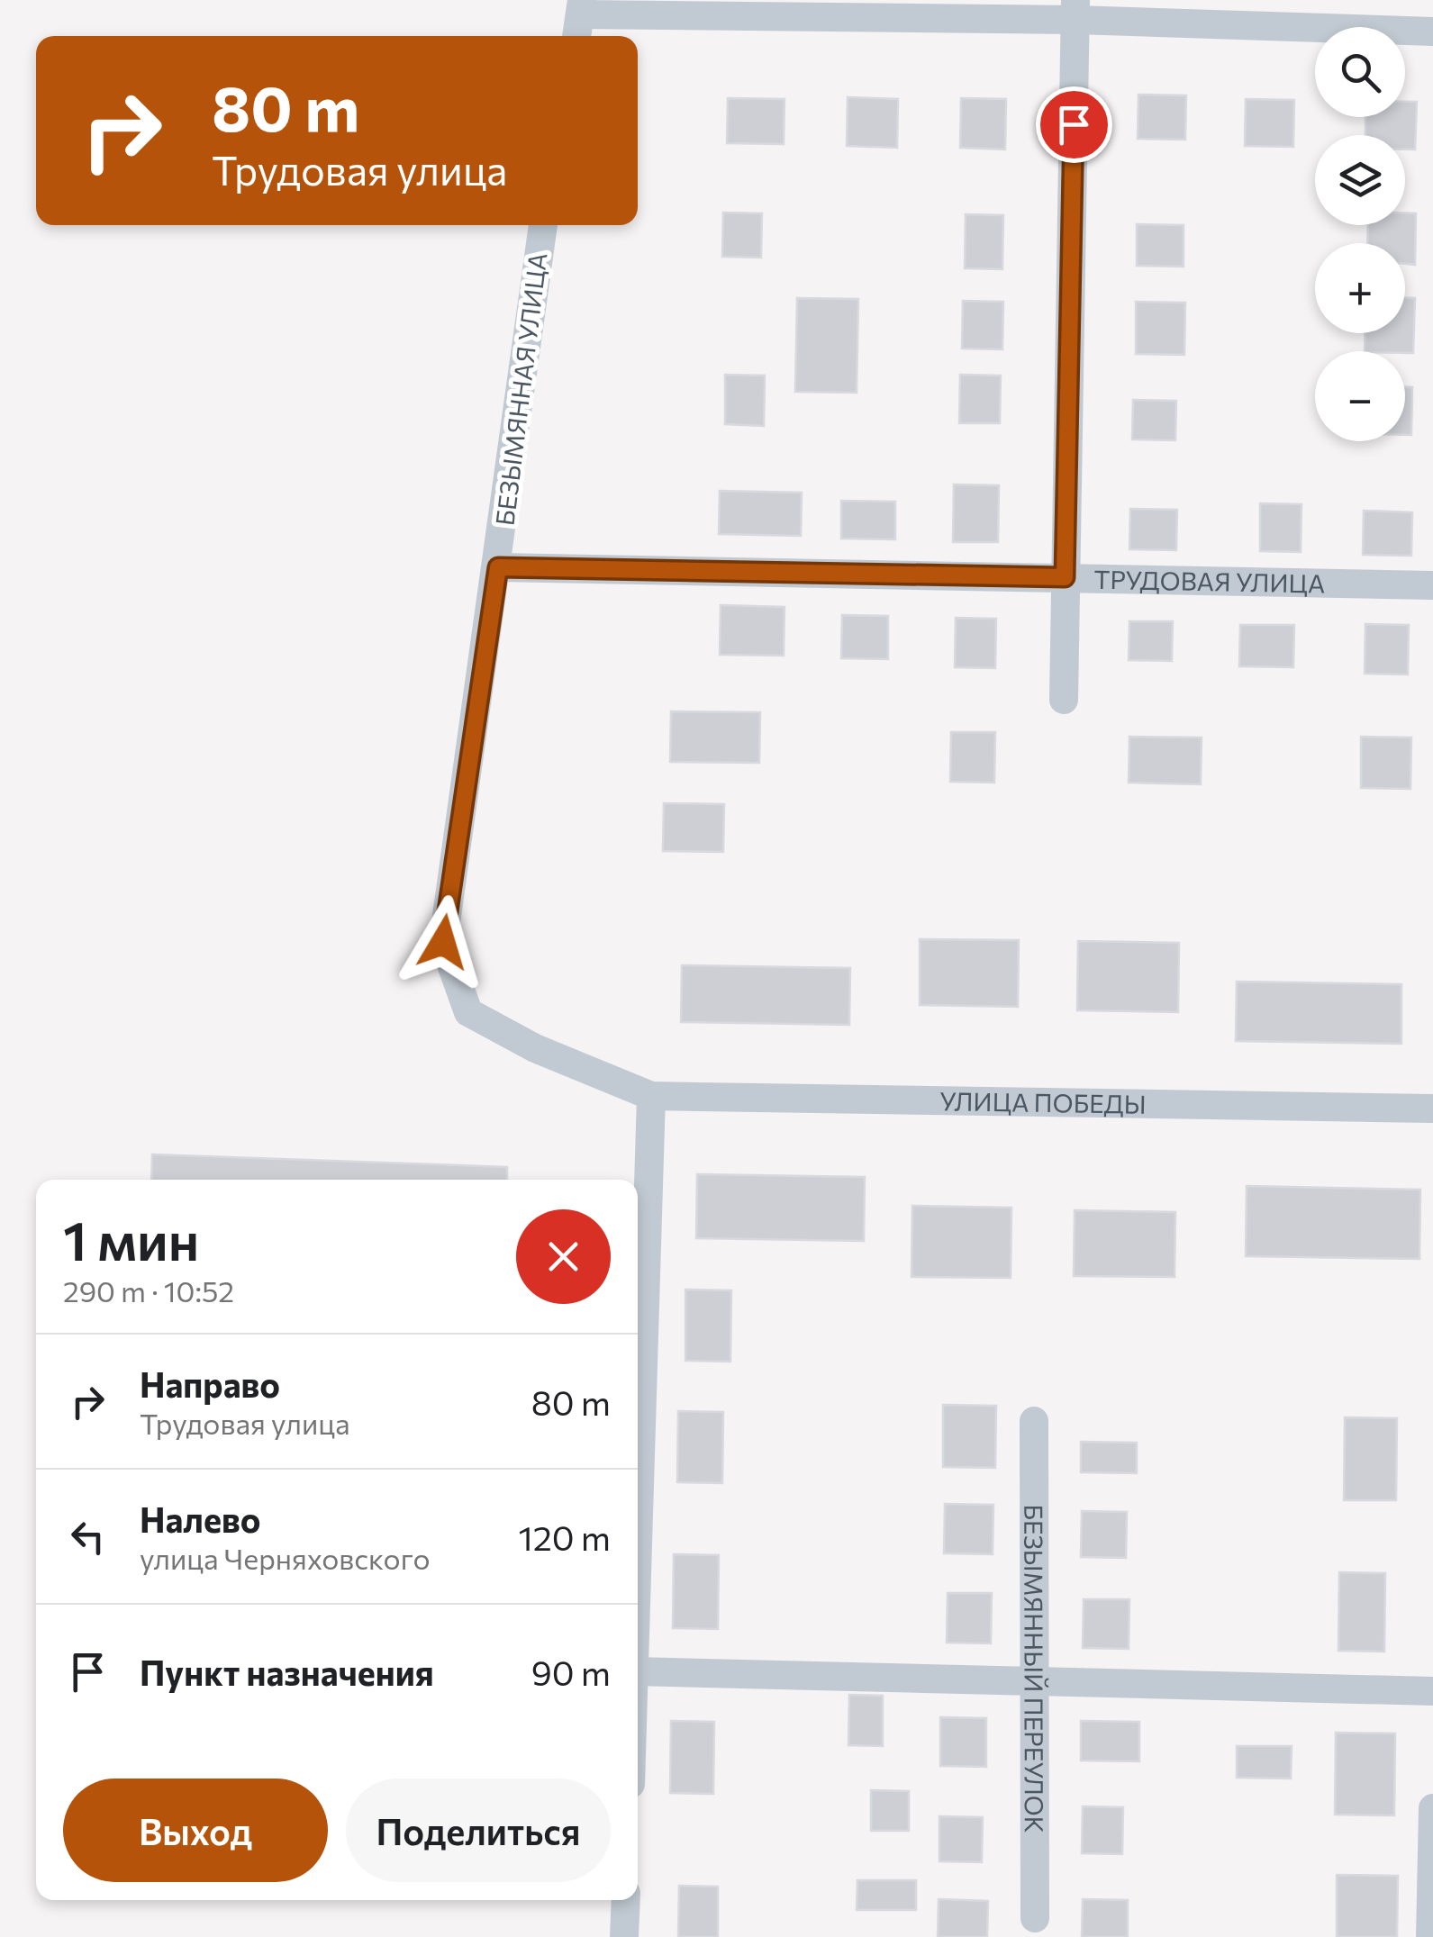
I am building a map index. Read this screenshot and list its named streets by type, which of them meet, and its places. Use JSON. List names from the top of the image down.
{
  "streets": {
    "street": [
      "БЕЗЫМЯННАЯ УЛИЦА",
      "ТРУДОВАЯ УЛИЦА",
      "УЛИЦА ПОБЕДЫ",
      "БЕЗЫМЯННЫЙ ПЕРЕУЛОК"
    ]
  },
  "crossings": [
    ["БЕЗЫМЯННАЯ УЛИЦА", "ТРУДОВАЯ УЛИЦА"],
    ["БЕЗЫМЯННАЯ УЛИЦА", "УЛИЦА ПОБЕДЫ"]
  ],
  "page": {
    "map_buttons": ["+", "−"],
    "turn": ["80 m", "Трудовая улица"],
    "heading": ["1 мин", "290 m · 10:52"],
    "list": [
      {
        "name": "Направо",
        "note": "Трудовая улица",
        "value": "80 m"
      },
      {
        "name": "Налево",
        "note": "улица Черняховского",
        "value": "120 m"
      },
      {
        "name": "Пункт назначения",
        "value": "90 m"
      }
    ],
    "buttons": ["Выход", "Поделиться"]
  }
}
